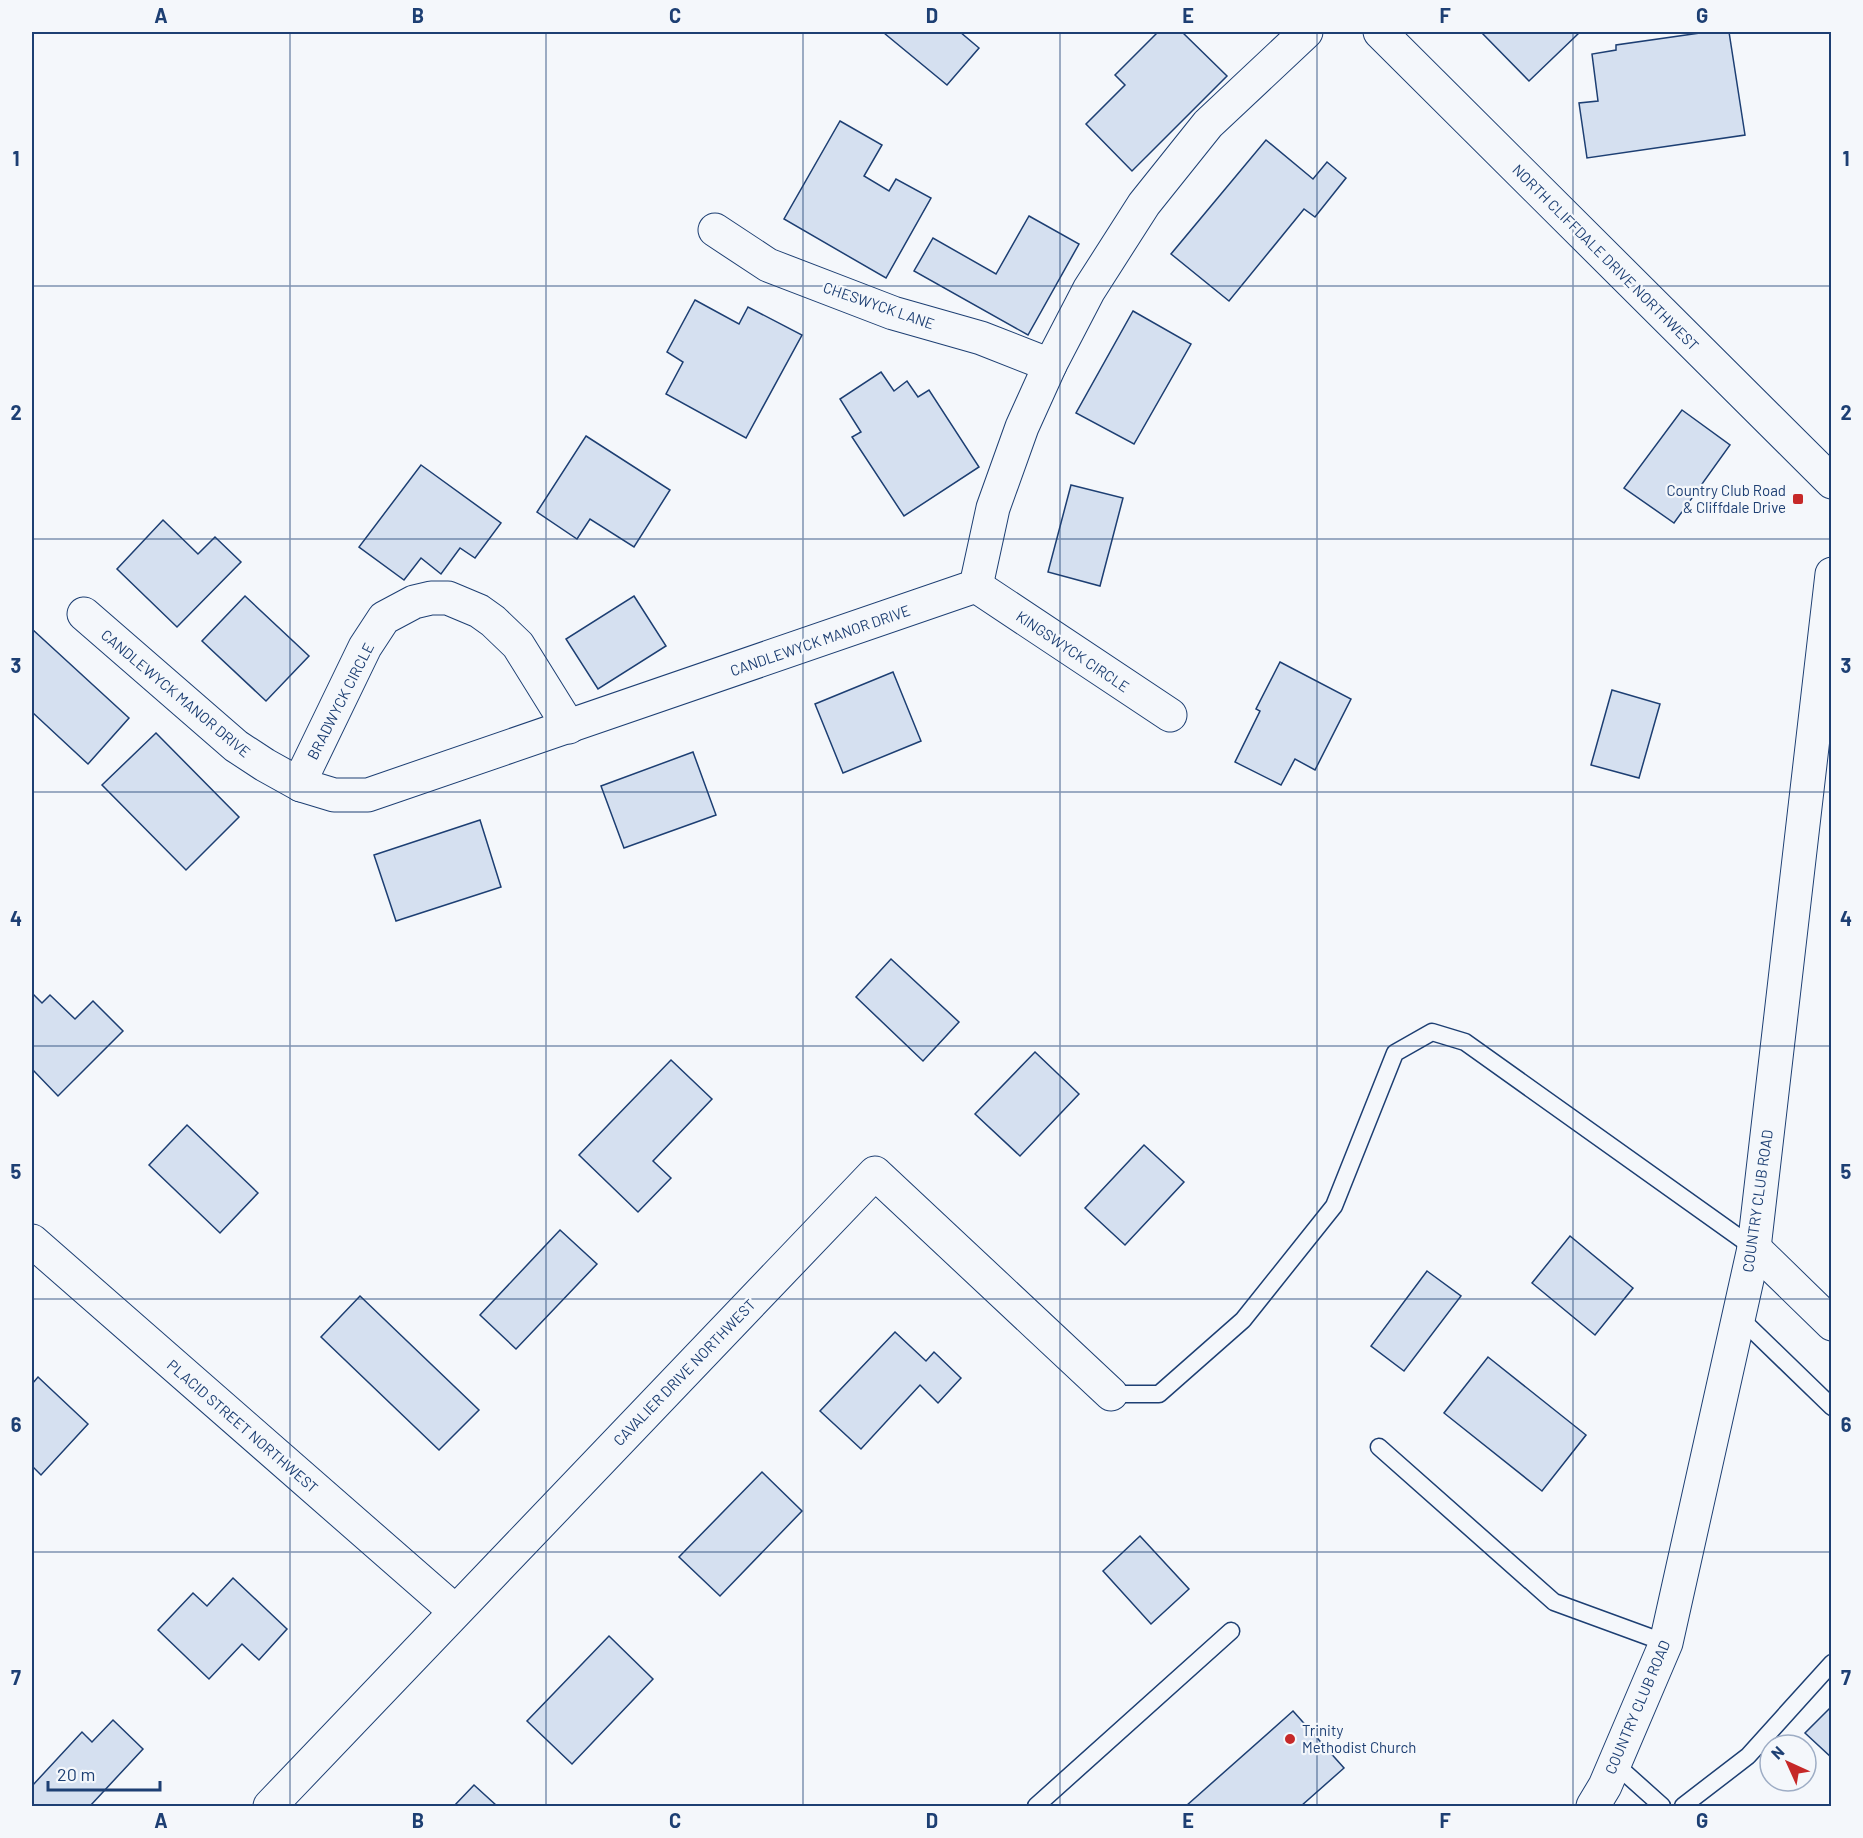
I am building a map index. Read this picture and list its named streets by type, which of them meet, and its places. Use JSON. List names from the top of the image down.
{
  "streets": {
    "street": [
      "NORTH CLIFFDALE DRIVE NORTHWEST",
      "CHESWYCK LANE",
      "CANDLEWYCK MANOR DRIVE",
      "KINGSWYCK CIRCLE",
      "BRADWYCK CIRCLE",
      "COUNTRY CLUB ROAD",
      "CAVALIER DRIVE NORTHWEST",
      "PLACID STREET NORTHWEST"
    ]
  },
  "crossings": [
    ["CANDLEWYCK MANOR DRIVE", "KINGSWYCK CIRCLE"],
    ["CANDLEWYCK MANOR DRIVE", "BRADWYCK CIRCLE"],
    ["CAVALIER DRIVE NORTHWEST", "PLACID STREET NORTHWEST"]
  ],
  "places": {
    "transit": ["Country Club Road & Cliffdale Drive"],
    "other": ["Trinity Methodist Church"]
  },
  "scale_bar": "20 m",
  "north": "top left",
  "grid": {
    "columns": [
      "A",
      "B",
      "C",
      "D",
      "E",
      "F",
      "G"
    ],
    "rows": [
      "1",
      "2",
      "3",
      "4",
      "5",
      "6",
      "7"
    ]
  }
}
